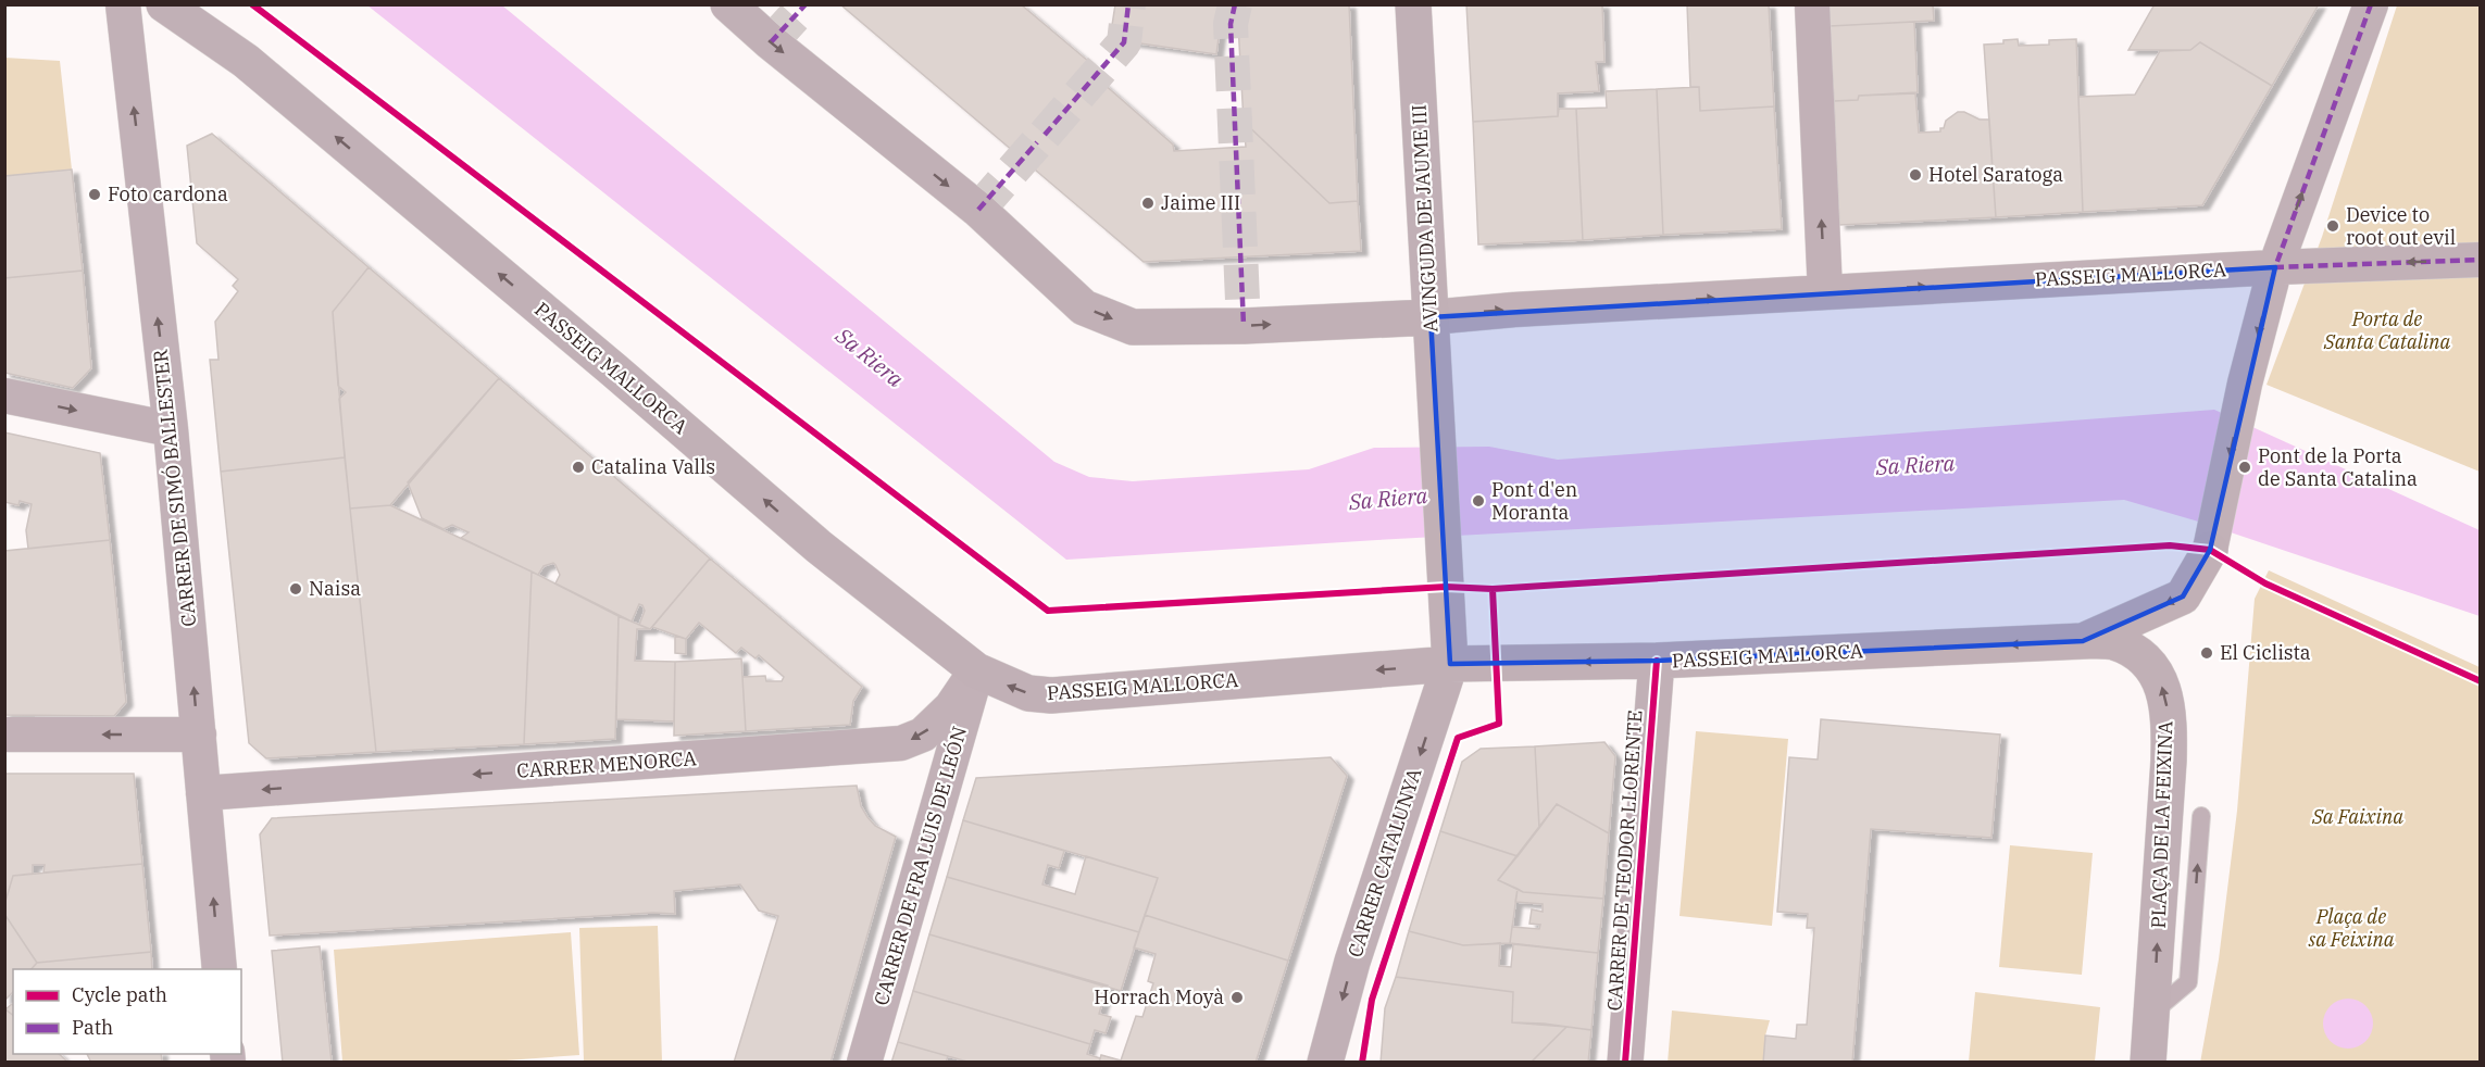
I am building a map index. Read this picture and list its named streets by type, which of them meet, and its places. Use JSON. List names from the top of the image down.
{
  "streets": {
    "main road": [
      "AVINGUDA DE JAUME III",
      "PASSEIG MALLORCA",
      "PLAÇA DE LA FEIXINA",
      "CARRER DE TEODOR LLORENTE",
      "CARRER CATALUNYA"
    ],
    "street": ["CARRER DE SIMÓ BALLESTER", "CARRER MENORCA", "CARRER DE FRA LUIS DE LEÓN"]
  },
  "crossings": [
    ["AVINGUDA DE JAUME III", "PASSEIG MALLORCA"],
    ["AVINGUDA DE JAUME III", "CARRER CATALUNYA"],
    ["PASSEIG MALLORCA", "CARRER MENORCA"],
    ["PASSEIG MALLORCA", "PLAÇA DE LA FEIXINA"],
    ["PASSEIG MALLORCA", "CARRER DE TEODOR LLORENTE"],
    ["PASSEIG MALLORCA", "CARRER CATALUNYA"],
    ["PASSEIG MALLORCA", "CARRER DE FRA LUIS DE LEÓN"],
    ["CARRER DE SIMÓ BALLESTER", "CARRER MENORCA"],
    ["CARRER MENORCA", "CARRER DE FRA LUIS DE LEÓN"]
  ],
  "one_way": [
    "CARRER DE SIMÓ BALLESTER",
    "CARRER MENORCA",
    "PLAÇA DE LA FEIXINA",
    "CARRER CATALUNYA"
  ],
  "water": ["Sa Riera"],
  "parks": ["Porta de Santa Catalina", "Sa Faixina", "Plaça de sa Feixina"],
  "places": [
    "Hotel Saratoga",
    "Foto cardona",
    "Jaime III",
    "Device to root out evil",
    "Catalina Valls",
    "Pont de la Porta de Santa Catalina",
    "Pont d'en Moranta",
    "Naisa",
    "El Ciclista",
    "Horrach Moyà"
  ],
  "legend": ["Cycle path", "Path"]
}
